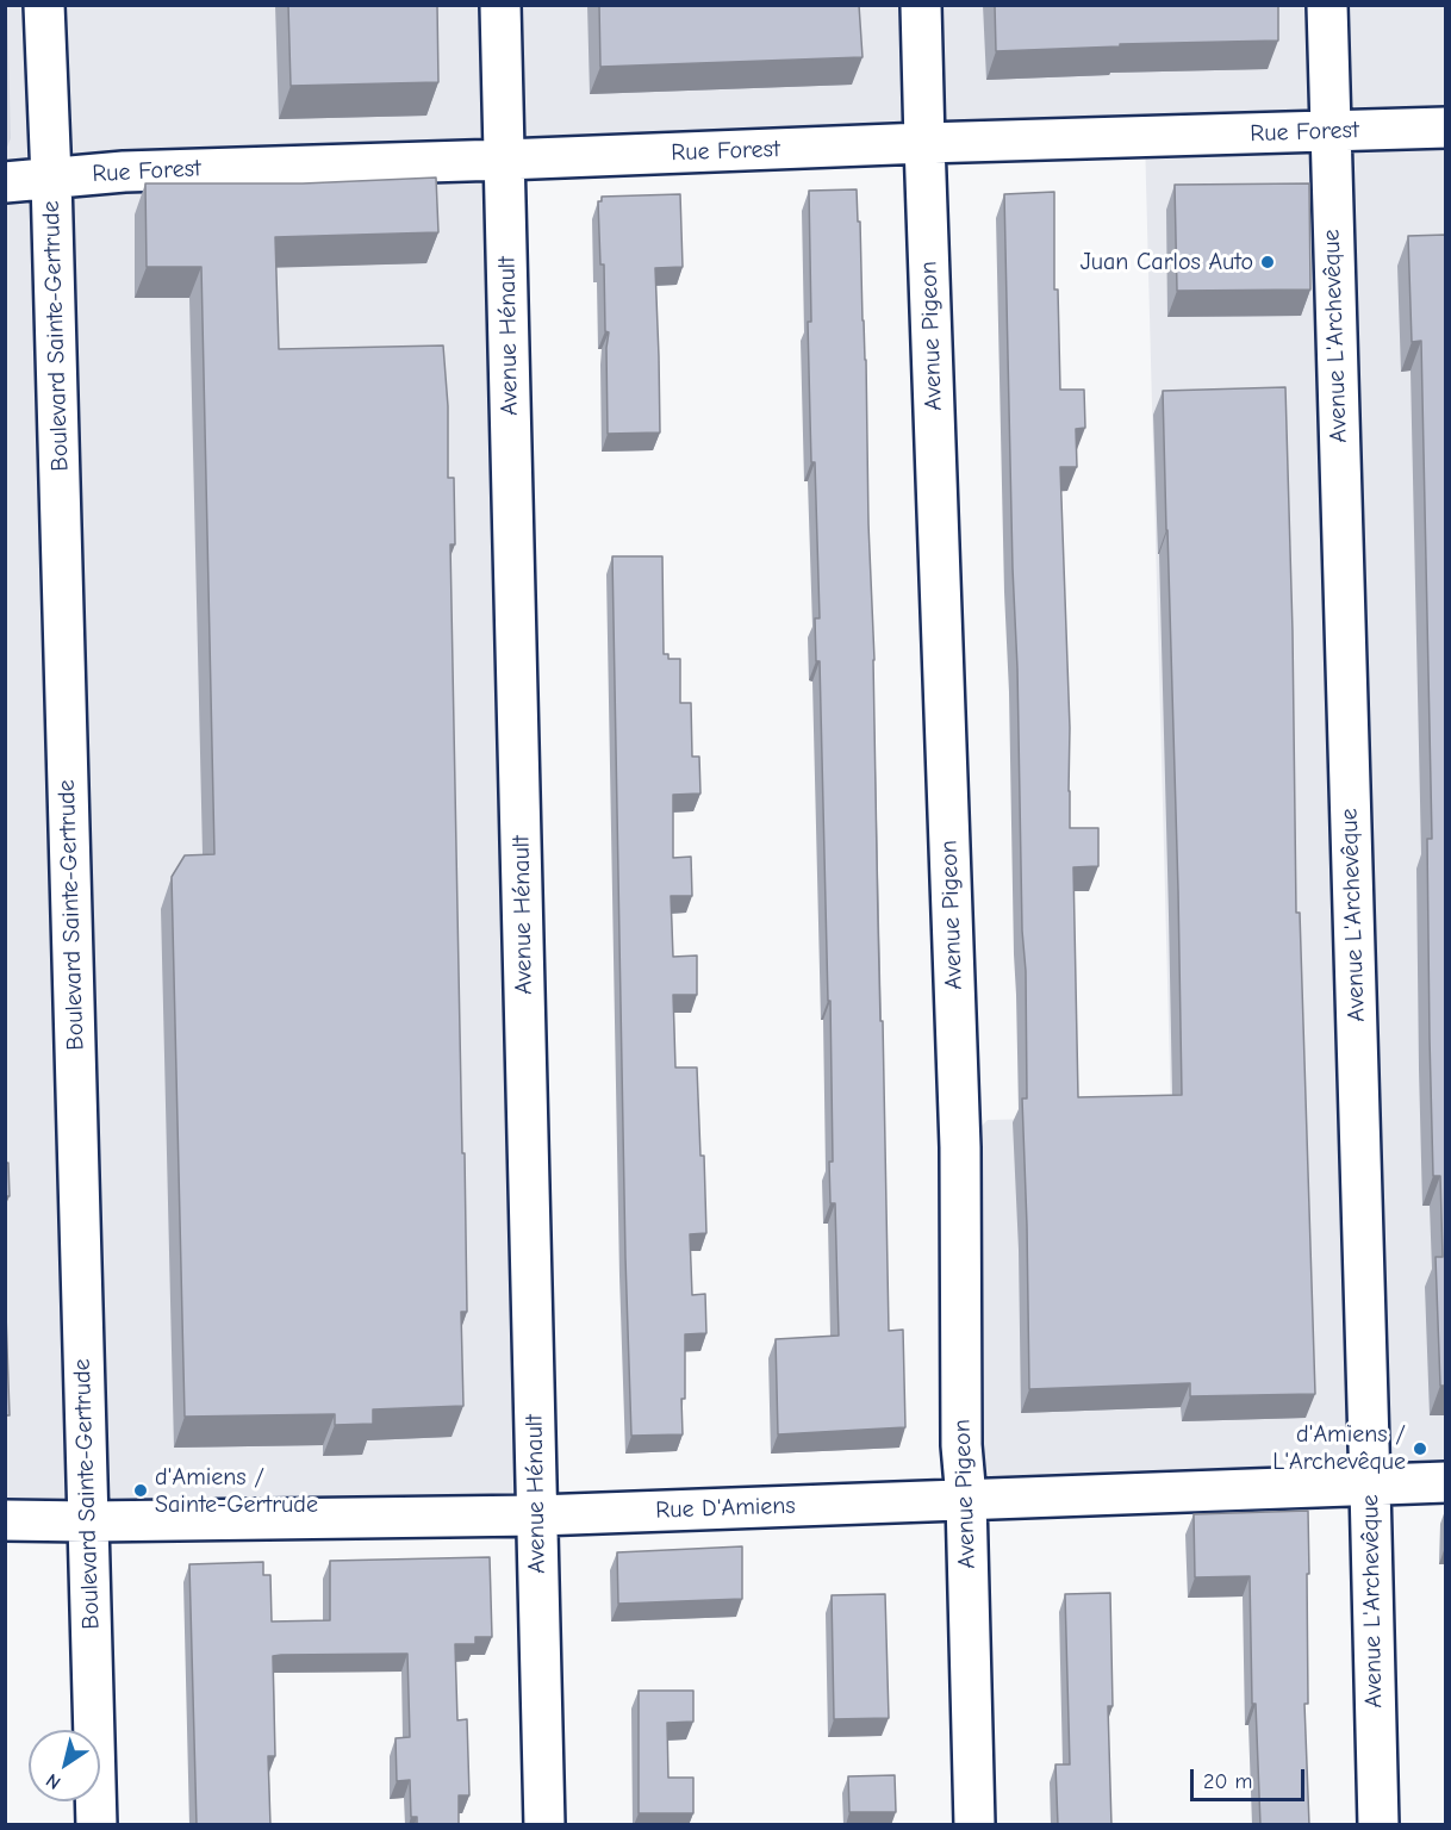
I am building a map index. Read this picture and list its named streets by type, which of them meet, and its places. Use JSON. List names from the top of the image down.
{
  "streets": {
    "street": [
      "Rue Forest",
      "Boulevard Sainte-Gertrude",
      "Avenue Hénault",
      "Avenue Pigeon",
      "Avenue L'Archevêque",
      "Rue D'Amiens"
    ]
  },
  "crossings": [
    ["Rue Forest", "Boulevard Sainte-Gertrude"],
    ["Rue Forest", "Avenue Hénault"],
    ["Rue Forest", "Avenue Pigeon"],
    ["Rue Forest", "Avenue L'Archevêque"],
    ["Boulevard Sainte-Gertrude", "Rue D'Amiens"],
    ["Avenue Hénault", "Rue D'Amiens"],
    ["Avenue Pigeon", "Rue D'Amiens"],
    ["Avenue L'Archevêque", "Rue D'Amiens"]
  ],
  "places": ["Juan Carlos Auto", "d'Amiens / L'Archevêque", "d'Amiens / Sainte-Gertrude"],
  "scale_bar": "20 m",
  "north": "bottom left"
}
